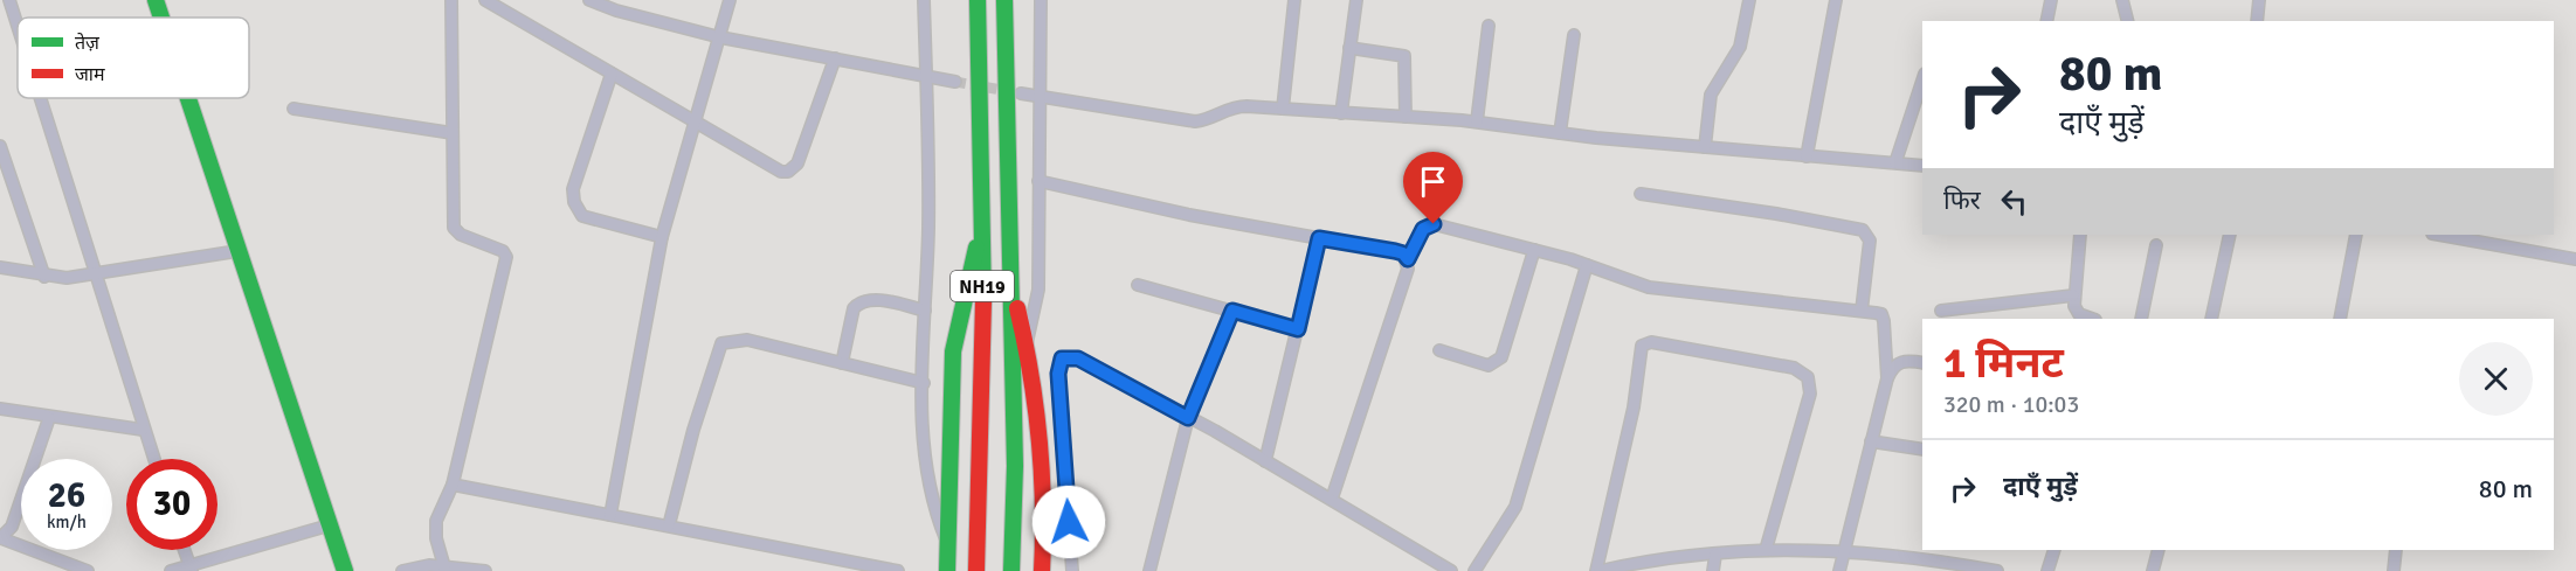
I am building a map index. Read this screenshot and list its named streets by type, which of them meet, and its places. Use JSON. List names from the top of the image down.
{
  "streets": {
    "main road": ["NH19"]
  },
  "legend": ["तेज़", "जाम"],
  "page": {
    "turn": ["80 m", "दाएँ मुड़ें"],
    "then": "फिर",
    "heading": ["1 मिनट", "320 m · 10:03"],
    "list": [
      {
        "name": "दाएँ मुड़ें",
        "value": "80 m"
      }
    ],
    "speed": "26 km/h",
    "limit": "30"
  }
}
